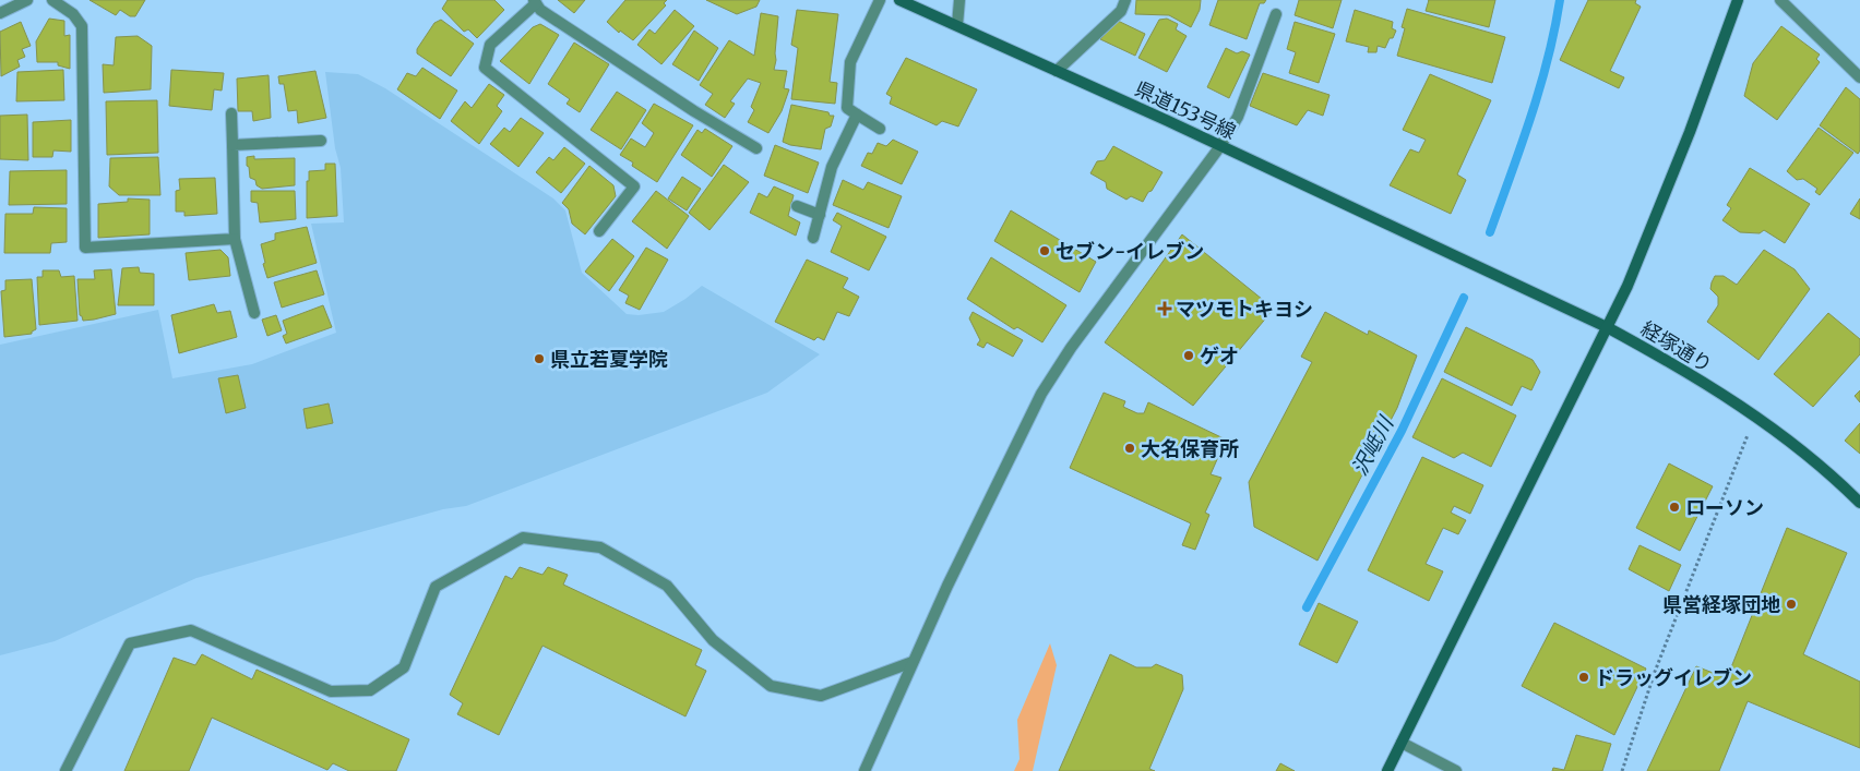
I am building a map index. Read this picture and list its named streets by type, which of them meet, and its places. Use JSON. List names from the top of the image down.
{
  "streets": {
    "main road": ["県道153号線", "経塚通り"]
  },
  "crossings": [
    ["県道153号線", "経塚通り"]
  ],
  "water": ["沢岻川"],
  "places": {
    "other": [
      "セブン-イレブン",
      "ゲオ",
      "県立若夏学院",
      "大名保育所",
      "ローソン",
      "県営経塚団地",
      "ドラッグイレブン"
    ],
    "health": ["マツモトキヨシ"]
  }
}
